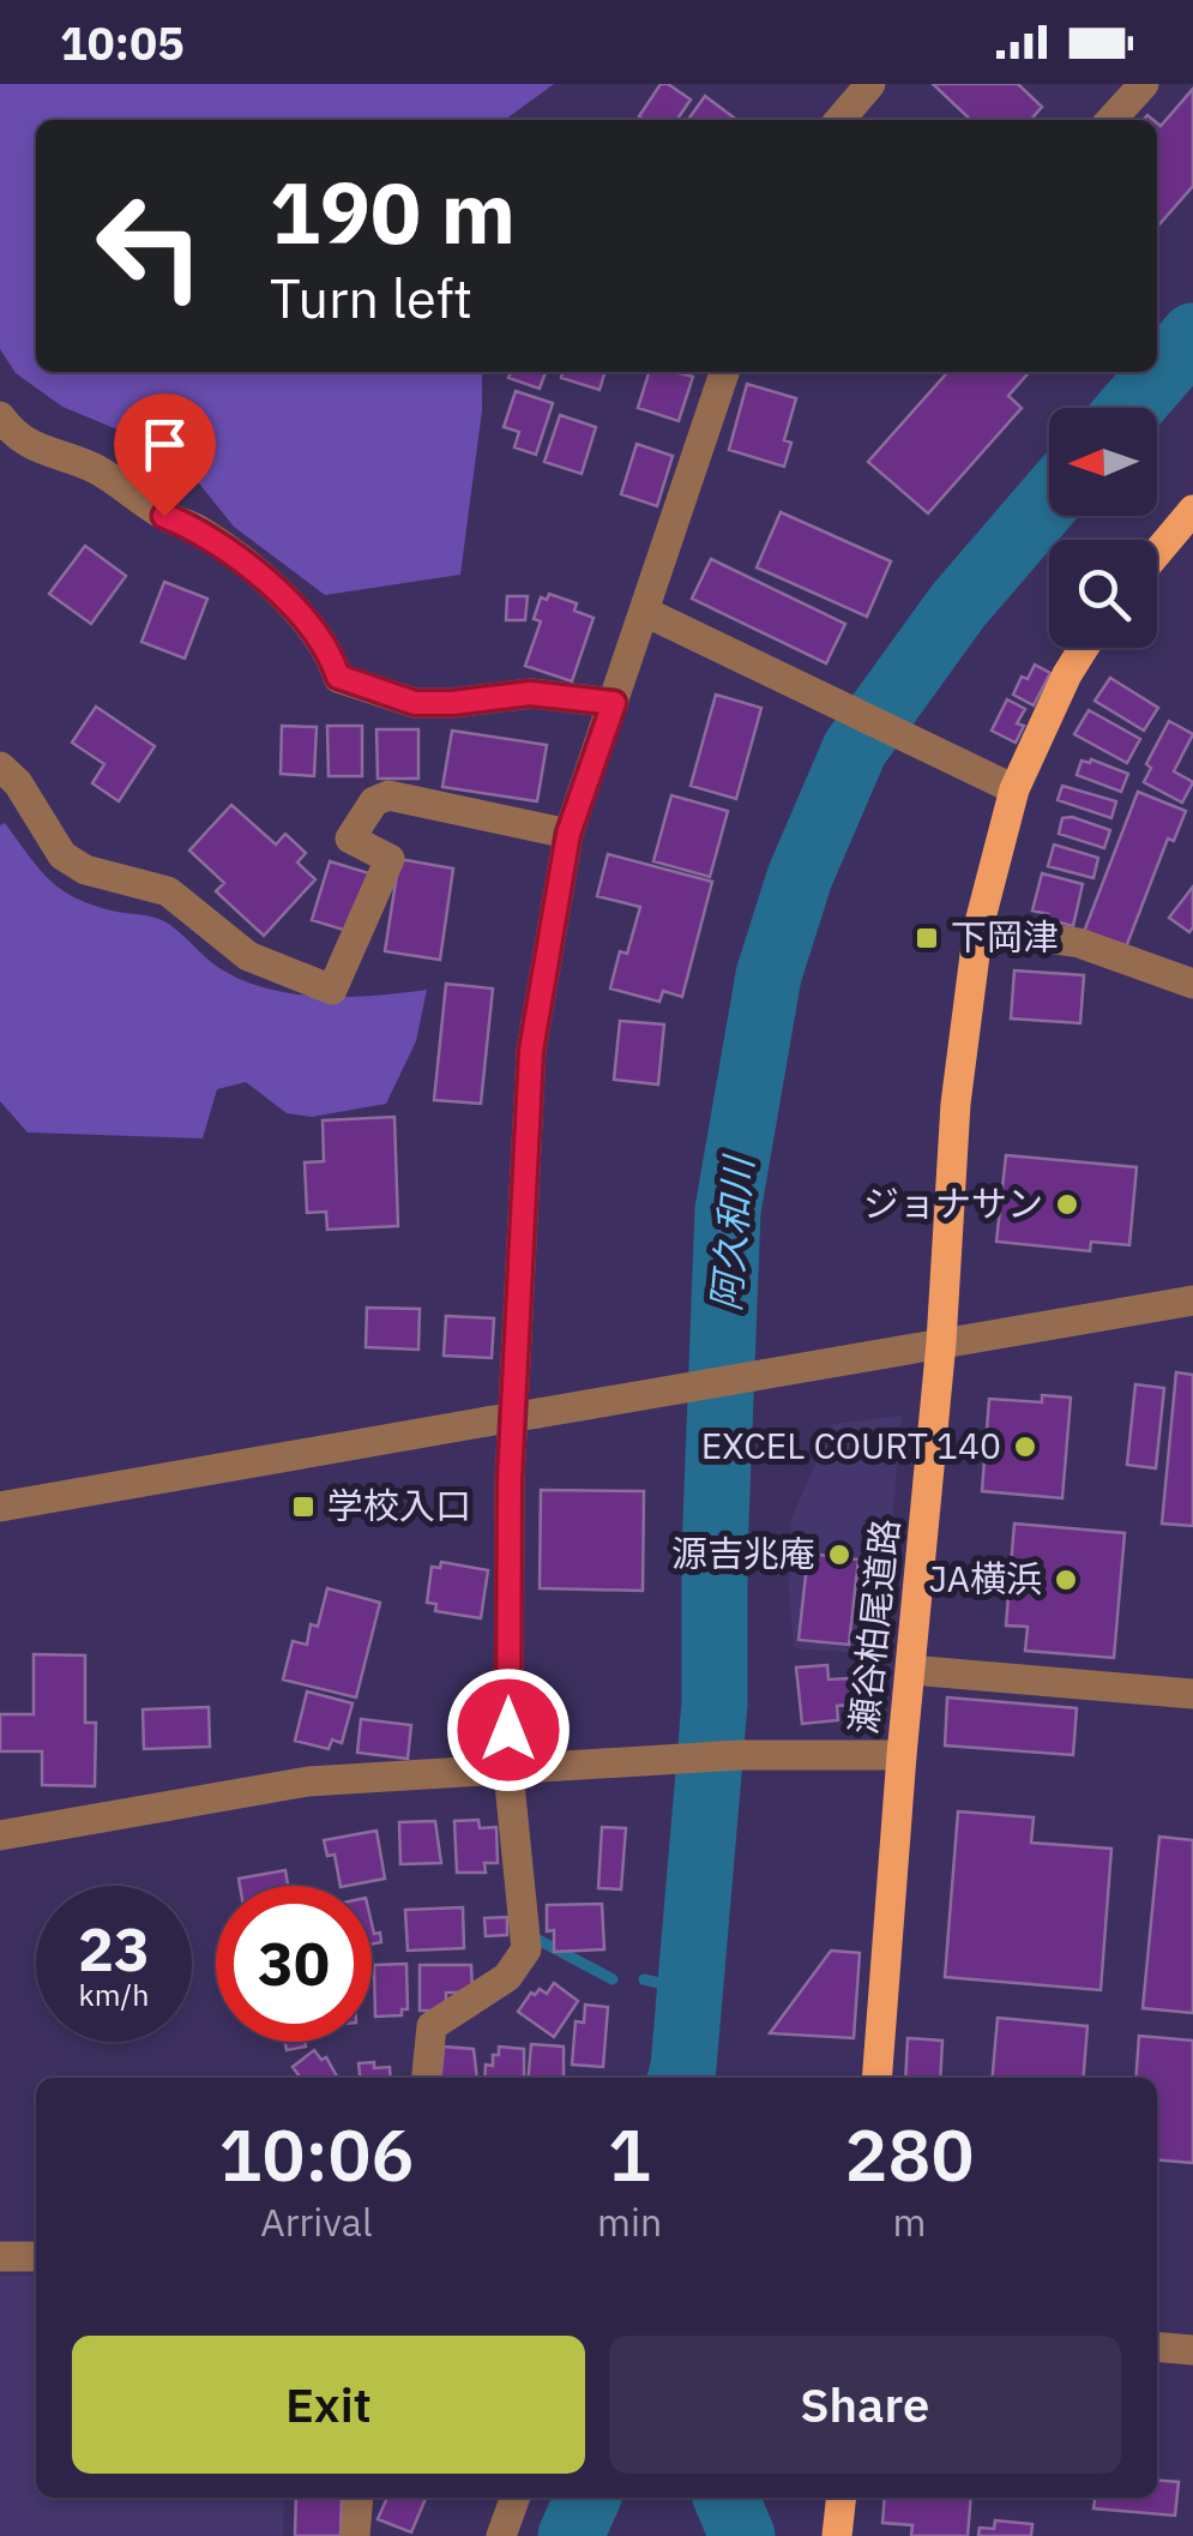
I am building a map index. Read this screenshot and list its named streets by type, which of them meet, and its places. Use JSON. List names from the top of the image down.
{
  "streets": {
    "main road": ["瀬谷柏尾道路"]
  },
  "water": ["阿久和川"],
  "places": {
    "transit": ["下岡津", "学校入口"],
    "other": [
      "ジョナサン",
      "EXCEL COURT 140",
      "源吉兆庵",
      "JA横浜"
    ]
  },
  "north": "left",
  "page": {
    "status": "10:05",
    "turn": ["190 m", "Turn left"],
    "speed": "23 km/h",
    "limit": "30",
    "eta": [
      "10:06",
      "Arrival",
      "1",
      "min",
      "280",
      "m"
    ],
    "buttons": ["Exit", "Share"]
  }
}
